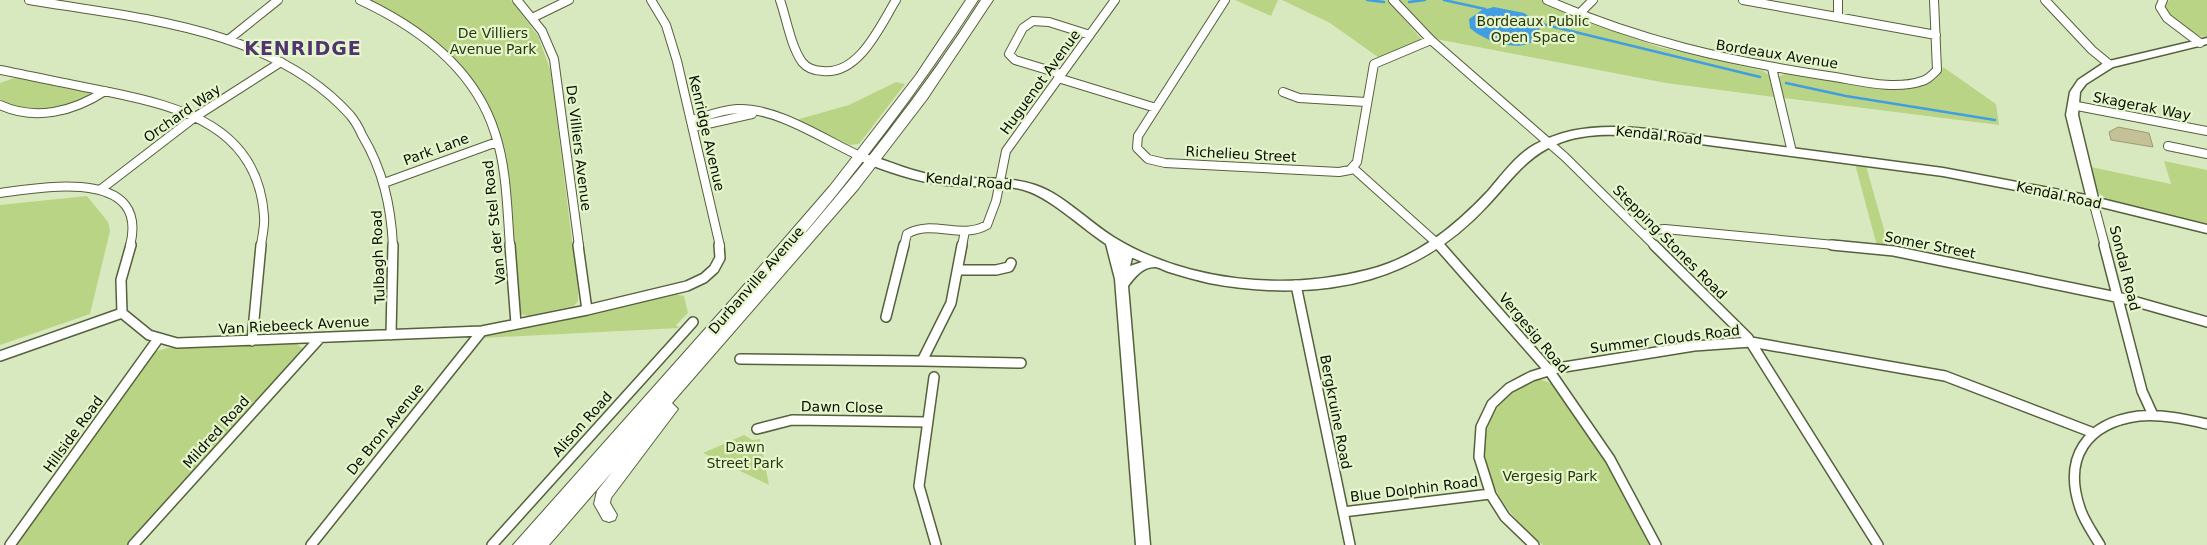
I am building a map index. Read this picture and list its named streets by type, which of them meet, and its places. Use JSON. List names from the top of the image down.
{
  "streets": {
    "main road": ["Durbanville Avenue"],
    "street": [
      "Bordeaux Avenue",
      "Huguenot Avenue",
      "Skagerak Way",
      "Orchard Way",
      "Kenridge Avenue",
      "Kendal Road",
      "De Villiers Avenue",
      "Park Lane",
      "Richelieu Street",
      "Van der Stel Road",
      "Stepping Stones Road",
      "Somer Street",
      "Tulbagh Road",
      "Sondal Road",
      "Van Riebeeck Avenue",
      "Vergesig Road",
      "Summer Clouds Road",
      "Dawn Close",
      "Bergkruine Road",
      "Alison Road",
      "De Bron Avenue",
      "Mildred Road",
      "Hillside Road",
      "Blue Dolphin Road"
    ]
  },
  "crossings": [
    ["Huguenot Avenue", "Kendal Road"],
    ["Skagerak Way", "Sondal Road"],
    ["Orchard Way", "Tulbagh Road"],
    ["Kenridge Avenue", "Kendal Road"],
    ["Kenridge Avenue", "Van Riebeeck Avenue"],
    ["Kendal Road", "Stepping Stones Road"],
    ["Kendal Road", "Sondal Road"],
    ["Kendal Road", "Durbanville Avenue"],
    ["Kendal Road", "Vergesig Road"],
    ["Kendal Road", "Bergkruine Road"],
    ["De Villiers Avenue", "Van Riebeeck Avenue"],
    ["Park Lane", "Van der Stel Road"],
    ["Park Lane", "Tulbagh Road"],
    ["Richelieu Street", "Vergesig Road"],
    ["Van der Stel Road", "Van Riebeeck Avenue"],
    ["Stepping Stones Road", "Somer Street"],
    ["Stepping Stones Road", "Summer Clouds Road"],
    ["Somer Street", "Sondal Road"],
    ["Tulbagh Road", "Van Riebeeck Avenue"],
    ["Van Riebeeck Avenue", "De Bron Avenue"],
    ["Van Riebeeck Avenue", "Mildred Road"],
    ["Van Riebeeck Avenue", "Hillside Road"],
    ["Vergesig Road", "Summer Clouds Road"],
    ["Summer Clouds Road", "Blue Dolphin Road"],
    ["Bergkruine Road", "Blue Dolphin Road"]
  ],
  "districts": ["KENRIDGE"],
  "parks": [
    "Bordeaux Public Open Space",
    "De Villiers Avenue Park",
    "Dawn Street Park",
    "Vergesig Park"
  ]
}
